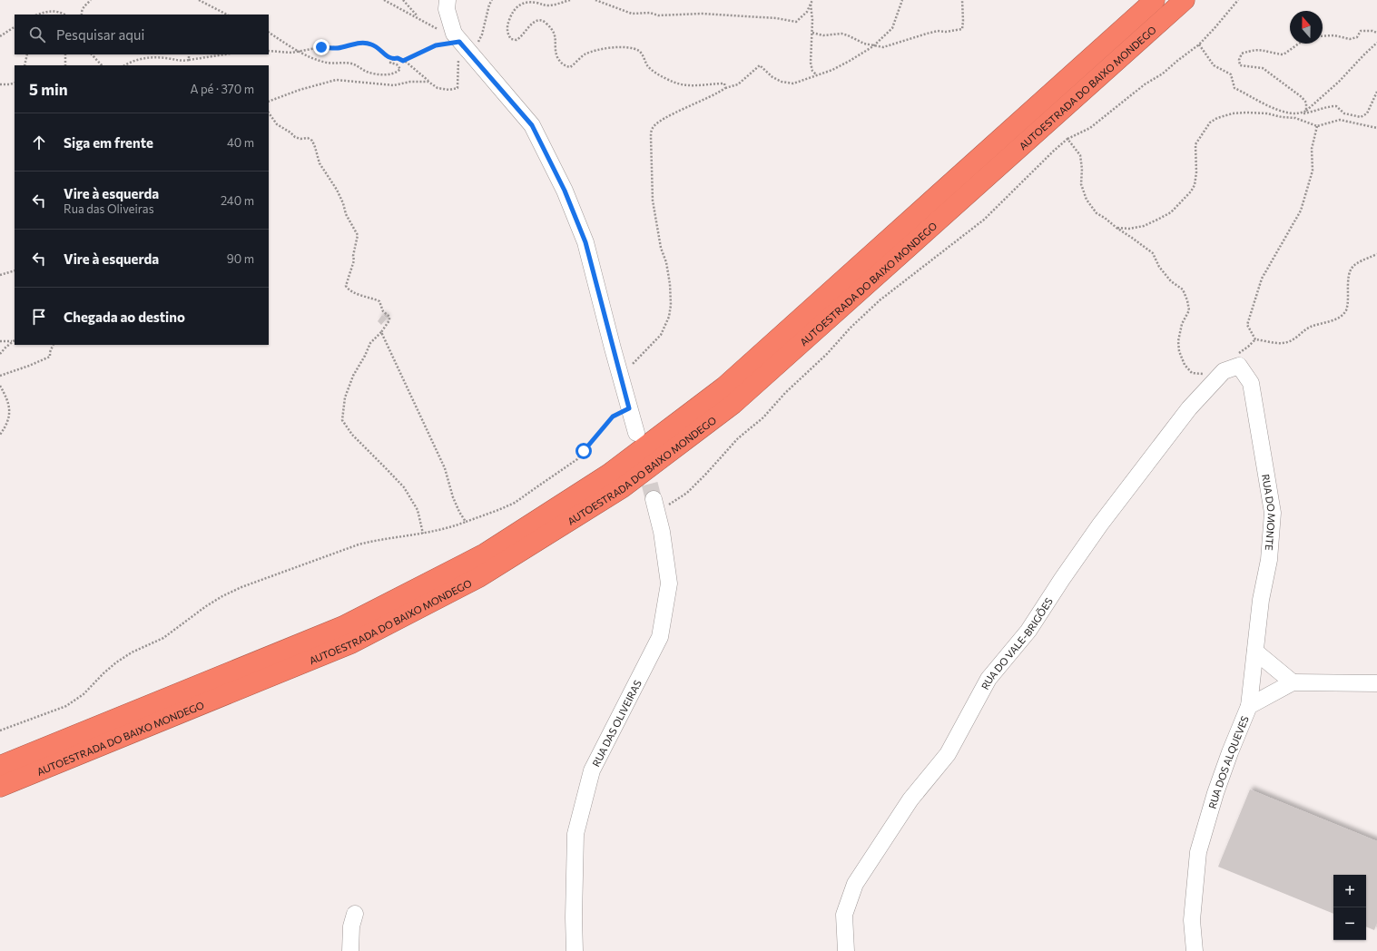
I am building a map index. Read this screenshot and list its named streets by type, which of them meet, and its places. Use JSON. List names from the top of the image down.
{
  "streets": {
    "highway": ["AUTOESTRADA DO BAIXO MONDEGO"],
    "street": [
      "RUA DO MONTE",
      "RUA DO VALE-BRIGÕES",
      "RUA DAS OLIVEIRAS",
      "RUA DOS ALQUEVES"
    ]
  },
  "crossings": [
    ["RUA DO MONTE", "RUA DO VALE-BRIGÕES"],
    ["RUA DO MONTE", "RUA DOS ALQUEVES"]
  ],
  "north": "top",
  "page": {
    "search": "Pesquisar aqui",
    "heading": ["5 min", "A pé · 370 m"],
    "list": [
      ["Siga em frente", "40 m"],
      ["Vire à esquerda", "Rua das Oliveiras", "240 m"],
      ["Vire à esquerda", "90 m"],
      "Chegada ao destino"
    ],
    "map_buttons": ["+", "−"]
  }
}
